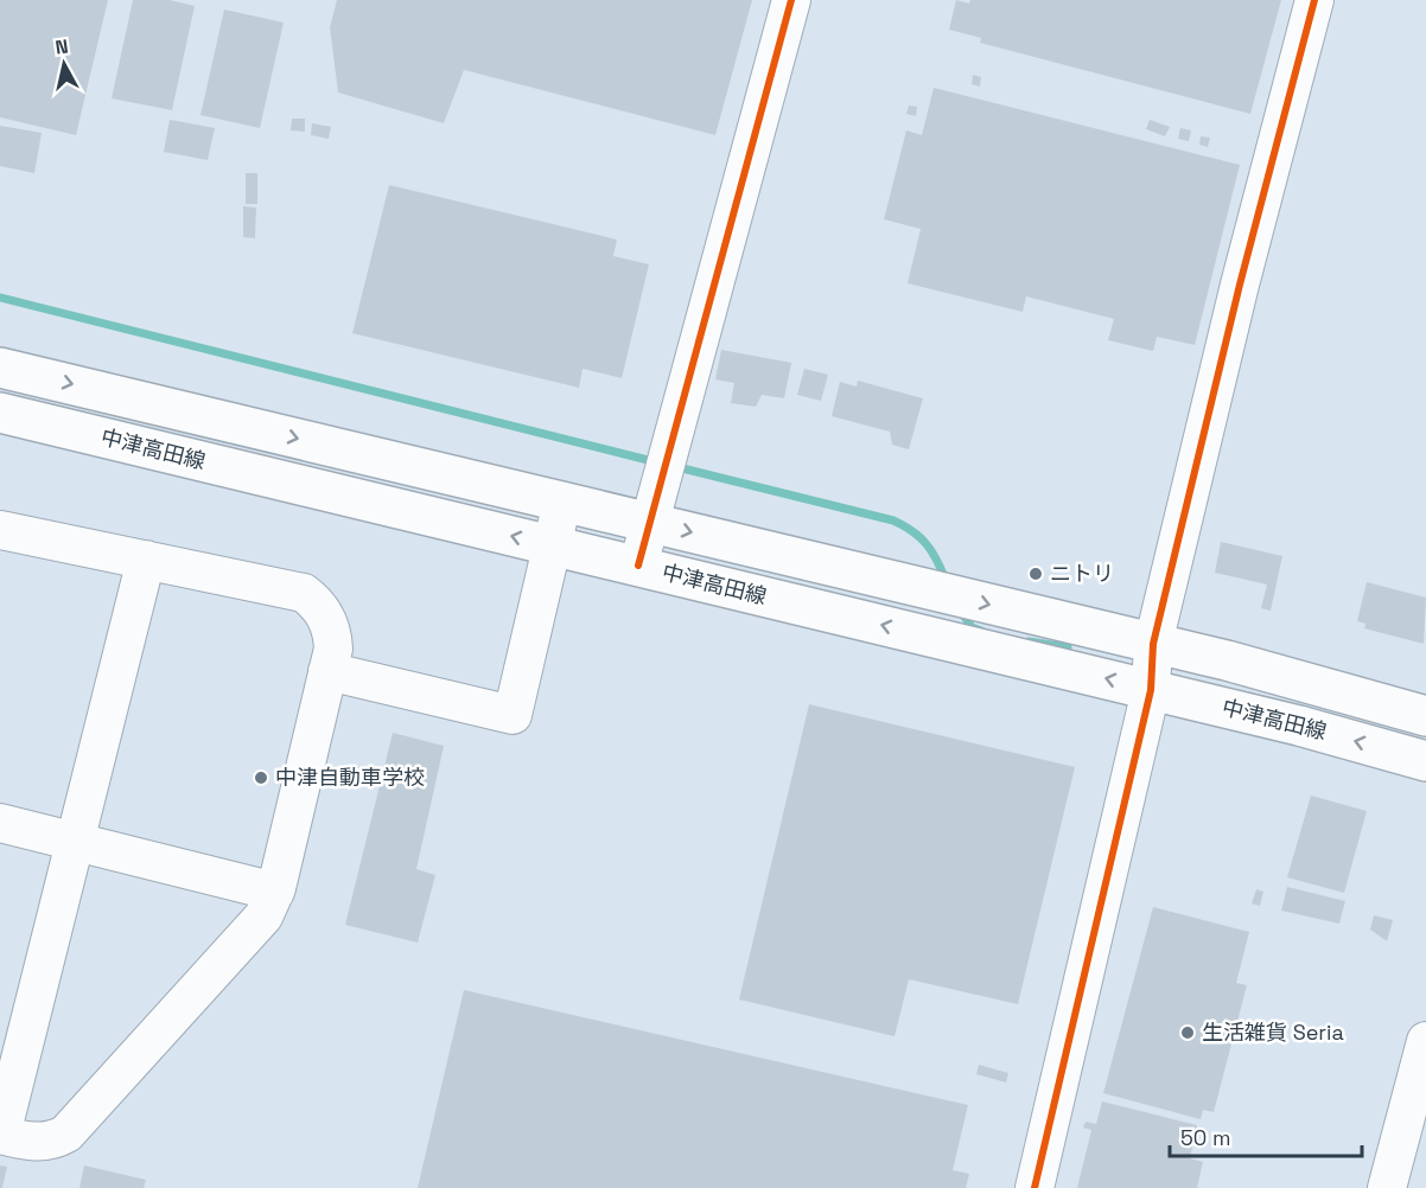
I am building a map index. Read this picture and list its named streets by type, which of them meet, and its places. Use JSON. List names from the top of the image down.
{
  "streets": {
    "main road": ["中津高田線"]
  },
  "places": ["ニトリ", "中津自動車学校", "生活雑貨 Seria"],
  "scale_bar": "50 m",
  "north": "top"
}
